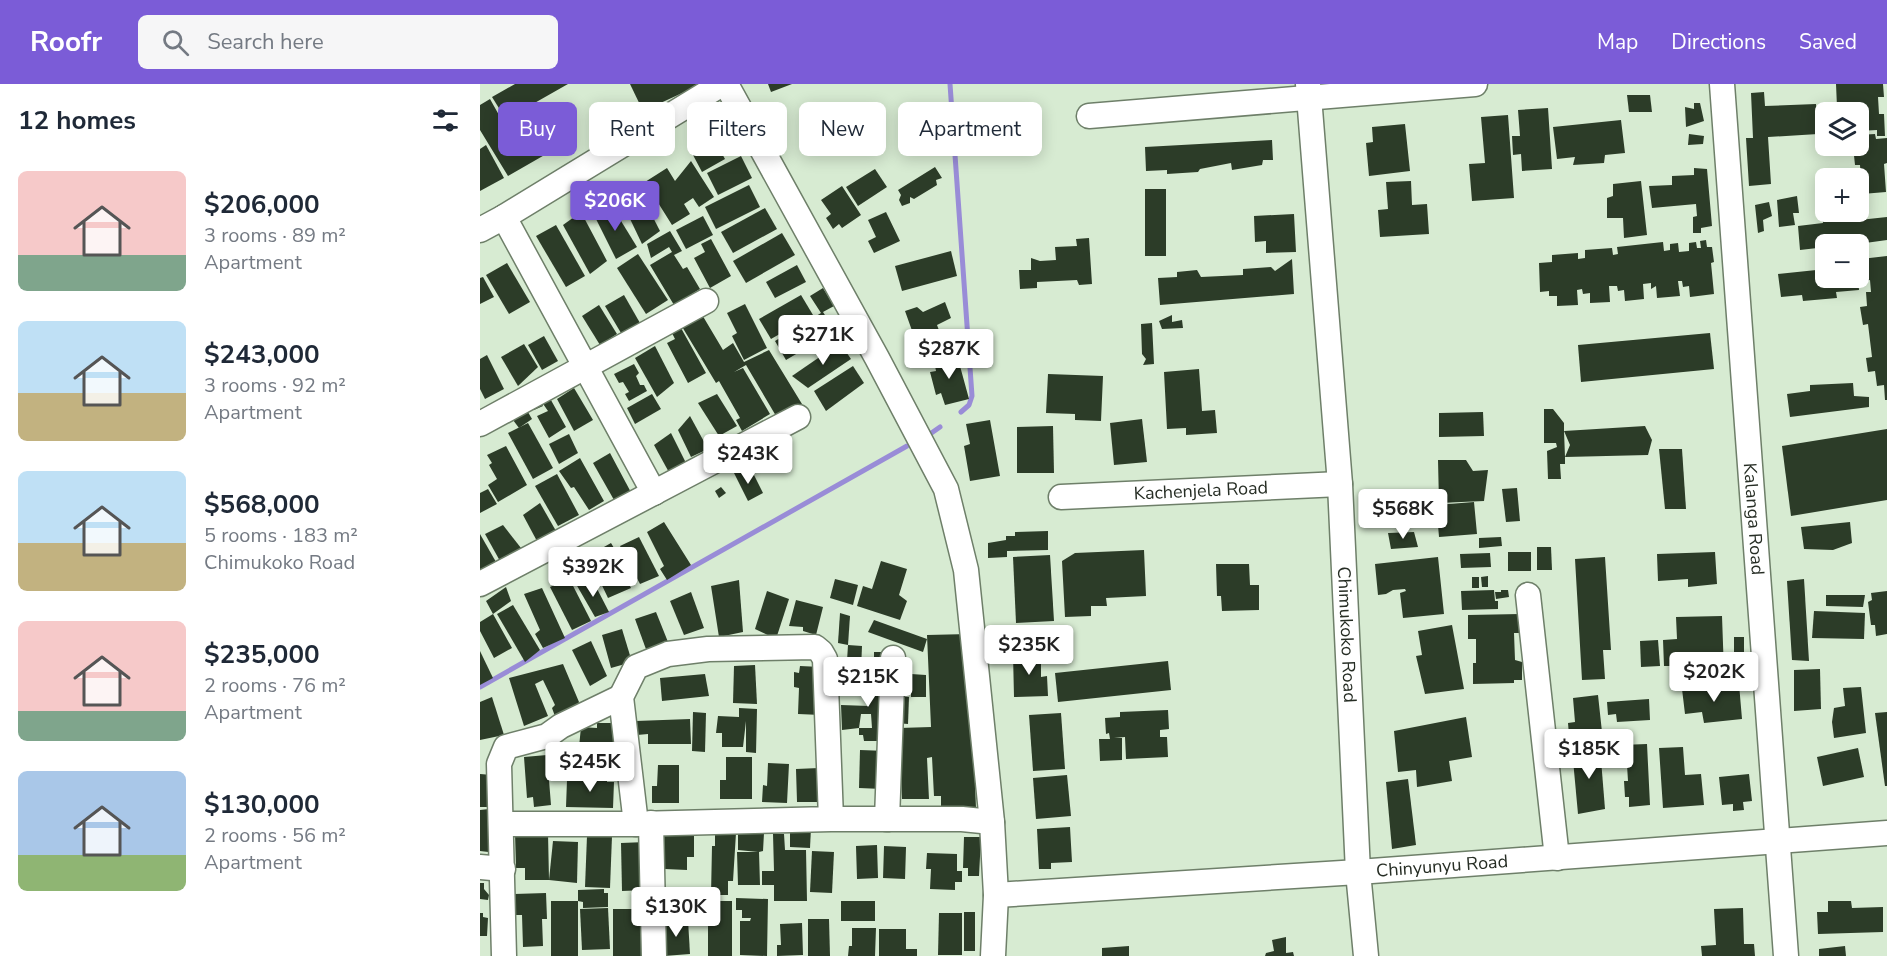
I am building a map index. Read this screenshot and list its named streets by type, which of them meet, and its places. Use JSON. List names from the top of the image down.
{
  "streets": {
    "street": [
      "Kachenjela Road",
      "Kalanga Road",
      "Chimukoko Road",
      "Chinyunyu Road"
    ]
  },
  "crossings": [
    ["Kachenjela Road", "Chimukoko Road"],
    ["Kalanga Road", "Chinyunyu Road"],
    ["Chimukoko Road", "Chinyunyu Road"]
  ],
  "page": {
    "header": "Roofr",
    "search": "Search here",
    "nav": ["Map", "Directions", "Saved"],
    "heading": "12 homes",
    "map_buttons": ["+", "−"],
    "chip": [
      "Buy",
      "Rent",
      "Filters",
      "New",
      "Apartment"
    ],
    "list": [
      {
        "name": "$206,000",
        "note": "3 rooms · 89 m² · Apartment"
      },
      {
        "name": "$243,000",
        "note": "3 rooms · 92 m² · Apartment"
      },
      {
        "name": "$568,000",
        "note": "5 rooms · 183 m² · Chimukoko Road"
      },
      {
        "name": "$235,000",
        "note": "2 rooms · 76 m² · Apartment"
      },
      {
        "name": "$130,000",
        "note": "2 rooms · 56 m² · Apartment"
      }
    ],
    "price": [
      "$206K",
      "$271K",
      "$287K",
      "$243K",
      "$568K",
      "$392K",
      "$235K",
      "$202K",
      "$215K",
      "$185K",
      "$245K",
      "$130K"
    ]
  }
}
